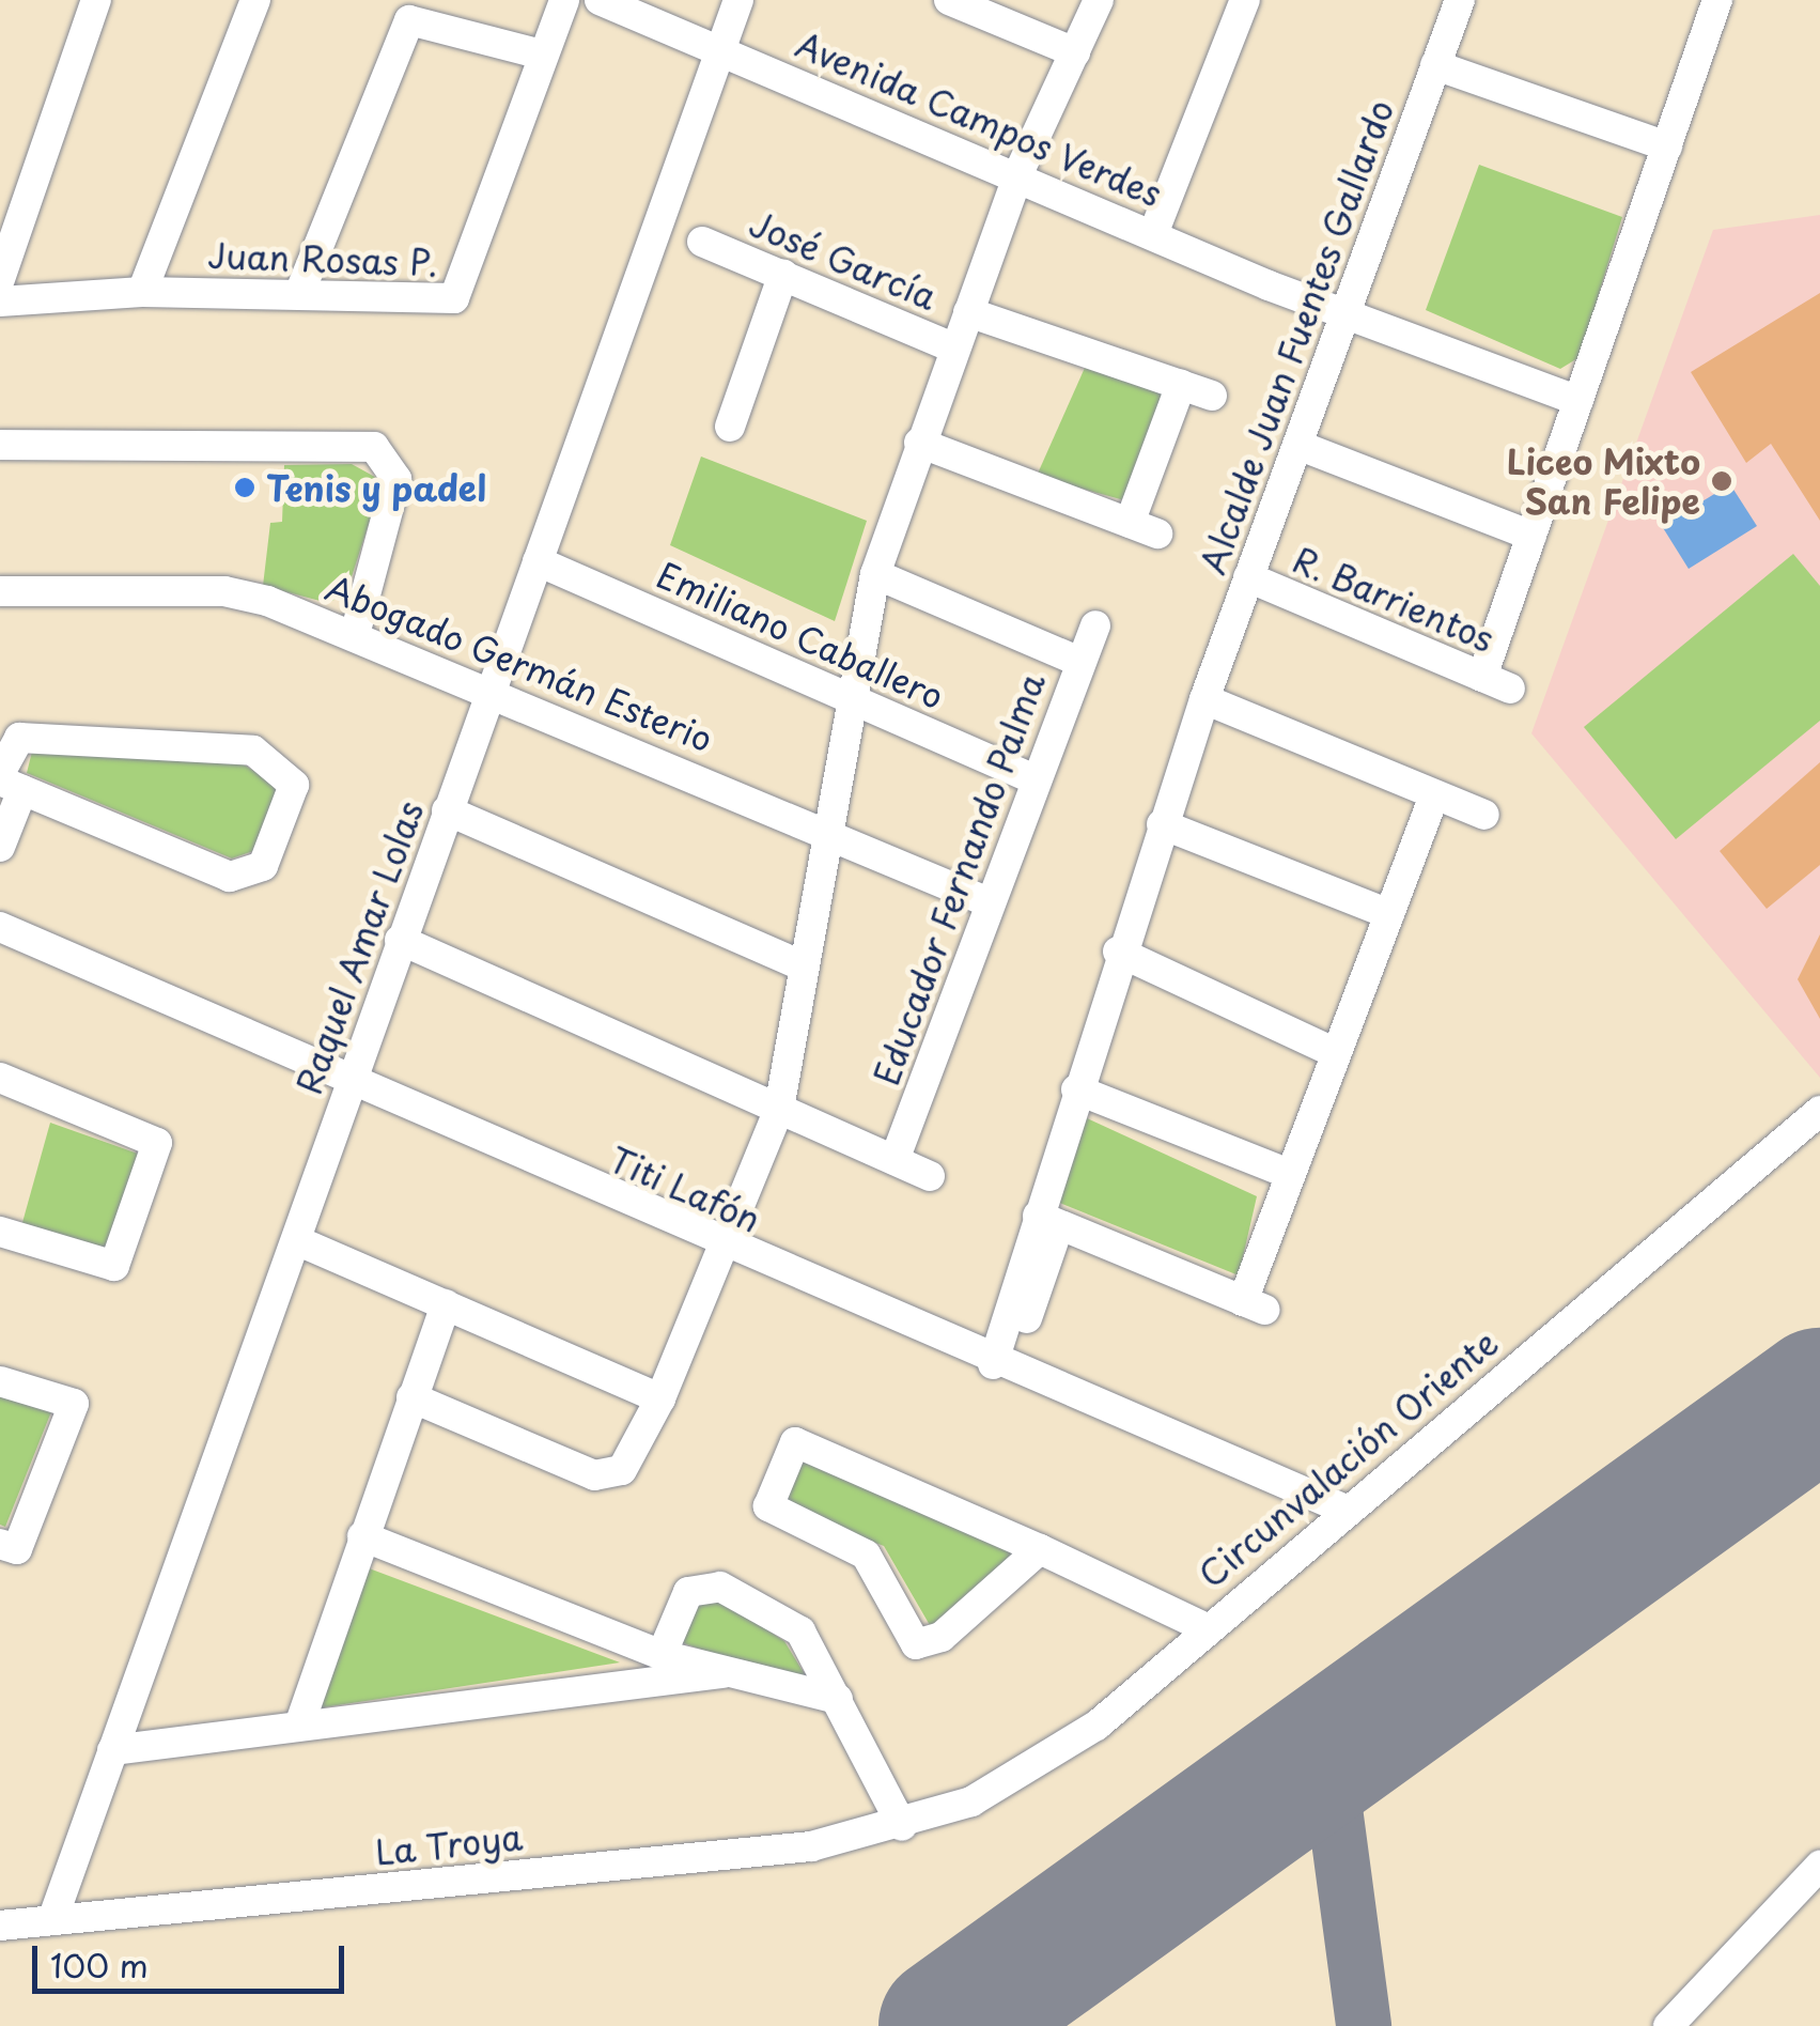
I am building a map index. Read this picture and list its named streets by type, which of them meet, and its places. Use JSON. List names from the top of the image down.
{
  "streets": {
    "street": [
      "Avenida Campos Verdes",
      "Juan Rosas P.",
      "José García",
      "Alcalde Juan Fuentes Gallardo",
      "R. Barrientos",
      "Emiliano Caballero",
      "Abogado Germán Esterio",
      "Educador Fernando Palma",
      "Raquel Amar Lolas",
      "Titi Lafón",
      "Circunvalación Oriente",
      "La Troya"
    ]
  },
  "crossings": [
    ["Avenida Campos Verdes", "Alcalde Juan Fuentes Gallardo"],
    ["Avenida Campos Verdes", "Raquel Amar Lolas"],
    ["Alcalde Juan Fuentes Gallardo", "R. Barrientos"],
    ["Alcalde Juan Fuentes Gallardo", "Titi Lafón"],
    ["Emiliano Caballero", "Educador Fernando Palma"],
    ["Emiliano Caballero", "Raquel Amar Lolas"],
    ["Abogado Germán Esterio", "Educador Fernando Palma"],
    ["Abogado Germán Esterio", "Raquel Amar Lolas"],
    ["Raquel Amar Lolas", "Titi Lafón"],
    ["Raquel Amar Lolas", "La Troya"],
    ["Titi Lafón", "Circunvalación Oriente"],
    ["Circunvalación Oriente", "La Troya"]
  ],
  "places": ["Liceo Mixto San Felipe", "Tenis y padel"],
  "scale_bar": "100 m"
}
